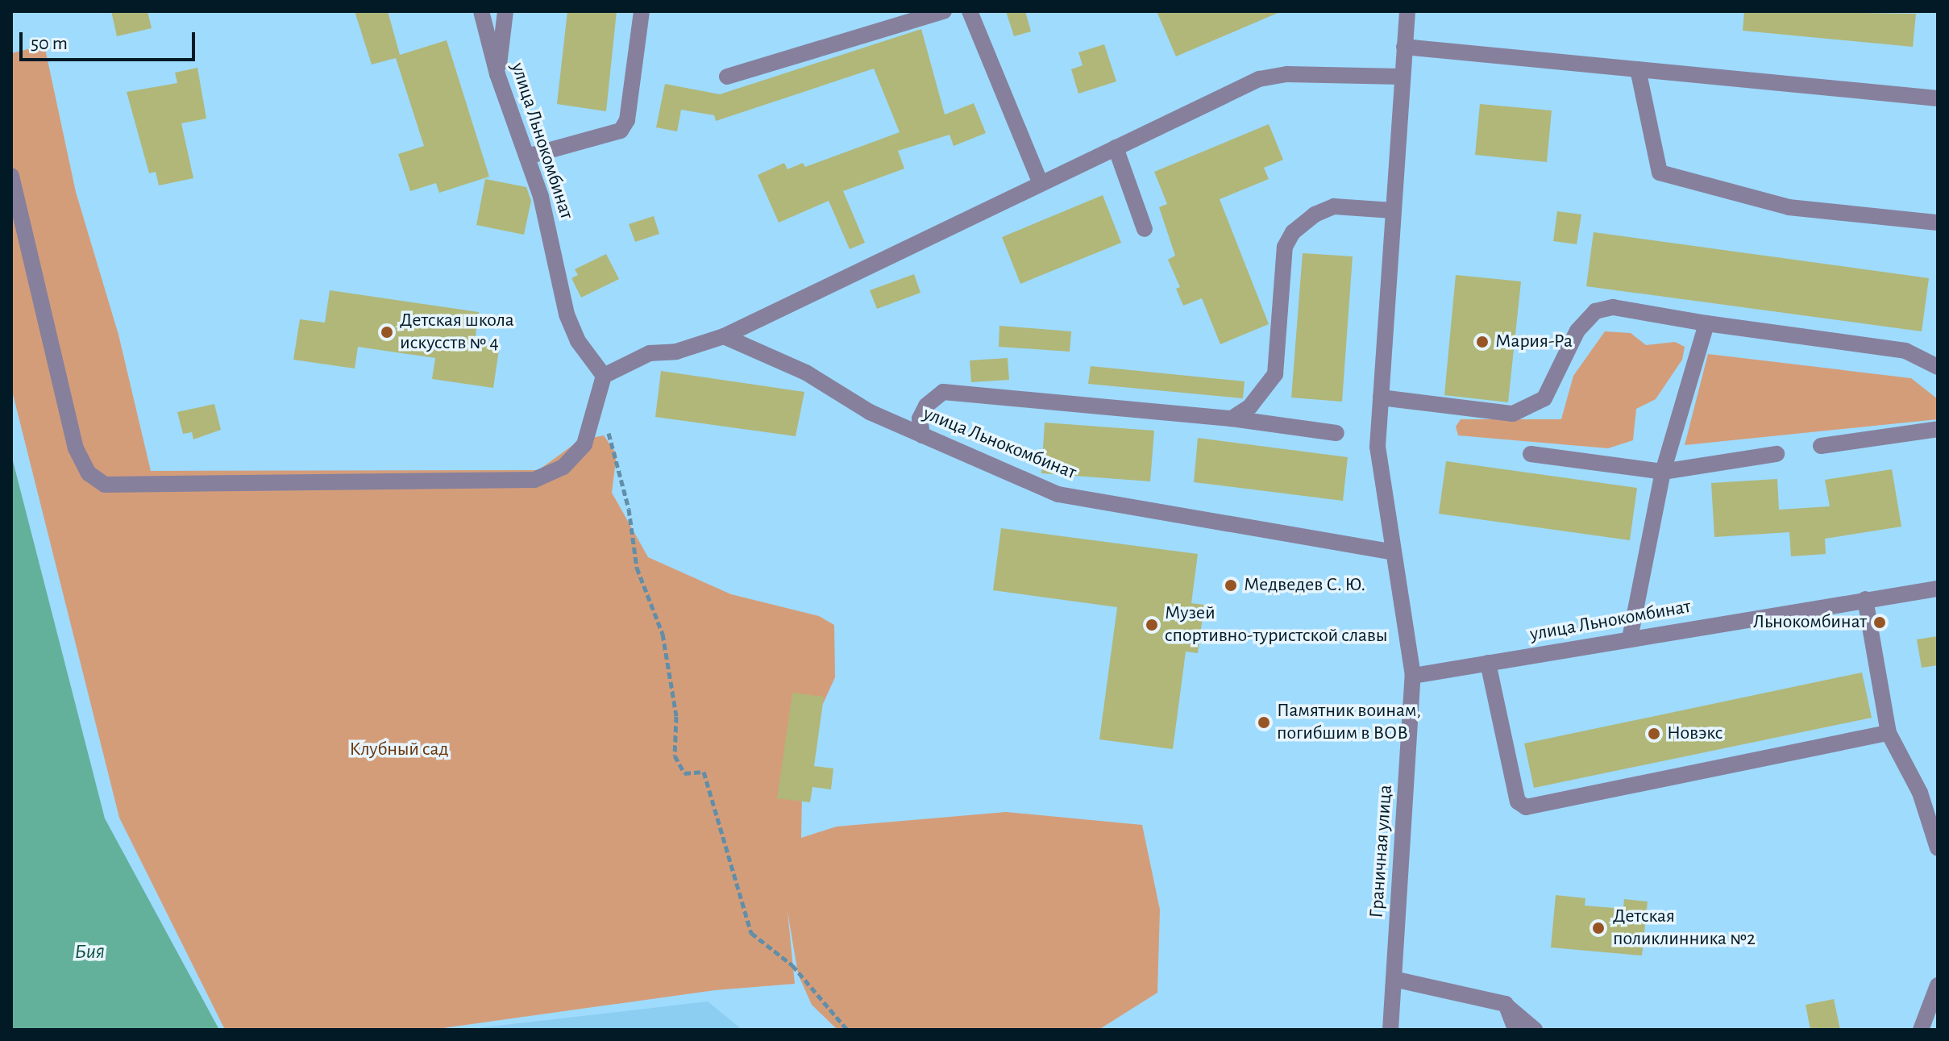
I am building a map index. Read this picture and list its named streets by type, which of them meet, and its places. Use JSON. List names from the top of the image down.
{
  "streets": {
    "street": ["улица Льнокомбинат", "Граничная улица"]
  },
  "crossings": [
    ["улица Льнокомбинат", "Граничная улица"]
  ],
  "water": ["Бия"],
  "parks": ["Клубный сад"],
  "places": [
    "Детская школа искусств № 4",
    "Мария-Ра",
    "Медведев С. Ю.",
    "Льнокомбинат",
    "Музей спортивно-туристской славы",
    "Памятник воинам, погибшим в ВОВ",
    "Новэкс",
    "Детская поликлинника №2"
  ],
  "scale_bar": "50 m"
}
